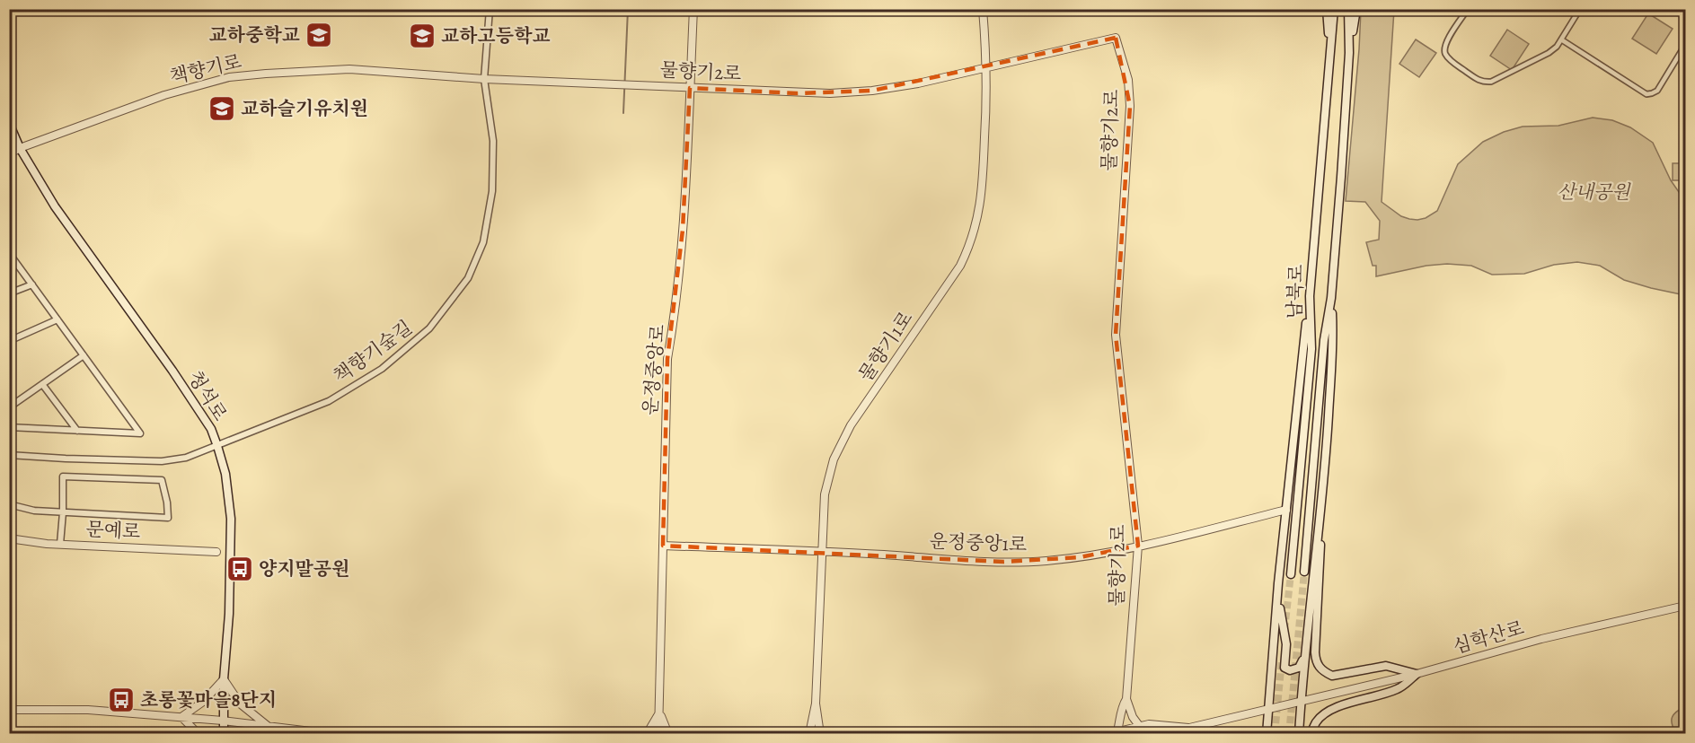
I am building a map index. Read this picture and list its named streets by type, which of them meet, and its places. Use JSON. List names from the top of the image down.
{
  "streets": {
    "main road": ["남북로", "청석로"],
    "street": [
      "책향기로",
      "물향기2로",
      "물향기1로",
      "책향기숲길",
      "운정중앙로",
      "문예로",
      "운정중앙1로",
      "심학산로"
    ]
  },
  "crossings": [
    ["책향기로", "물향기2로"],
    ["책향기로", "책향기숲길"],
    ["책향기로", "청석로"],
    ["물향기2로", "물향기1로"],
    ["물향기2로", "책향기숲길"],
    ["물향기2로", "운정중앙로"],
    ["물향기2로", "운정중앙1로"],
    ["물향기1로", "운정중앙1로"],
    ["책향기숲길", "청석로"],
    ["운정중앙로", "운정중앙1로"]
  ],
  "parks": ["산내공원"],
  "places": {
    "school or university": ["교하중학교", "교하고등학교", "교하슬기유치원"],
    "bus stop": ["양지말공원", "초롱꽃마을8단지"]
  }
}
